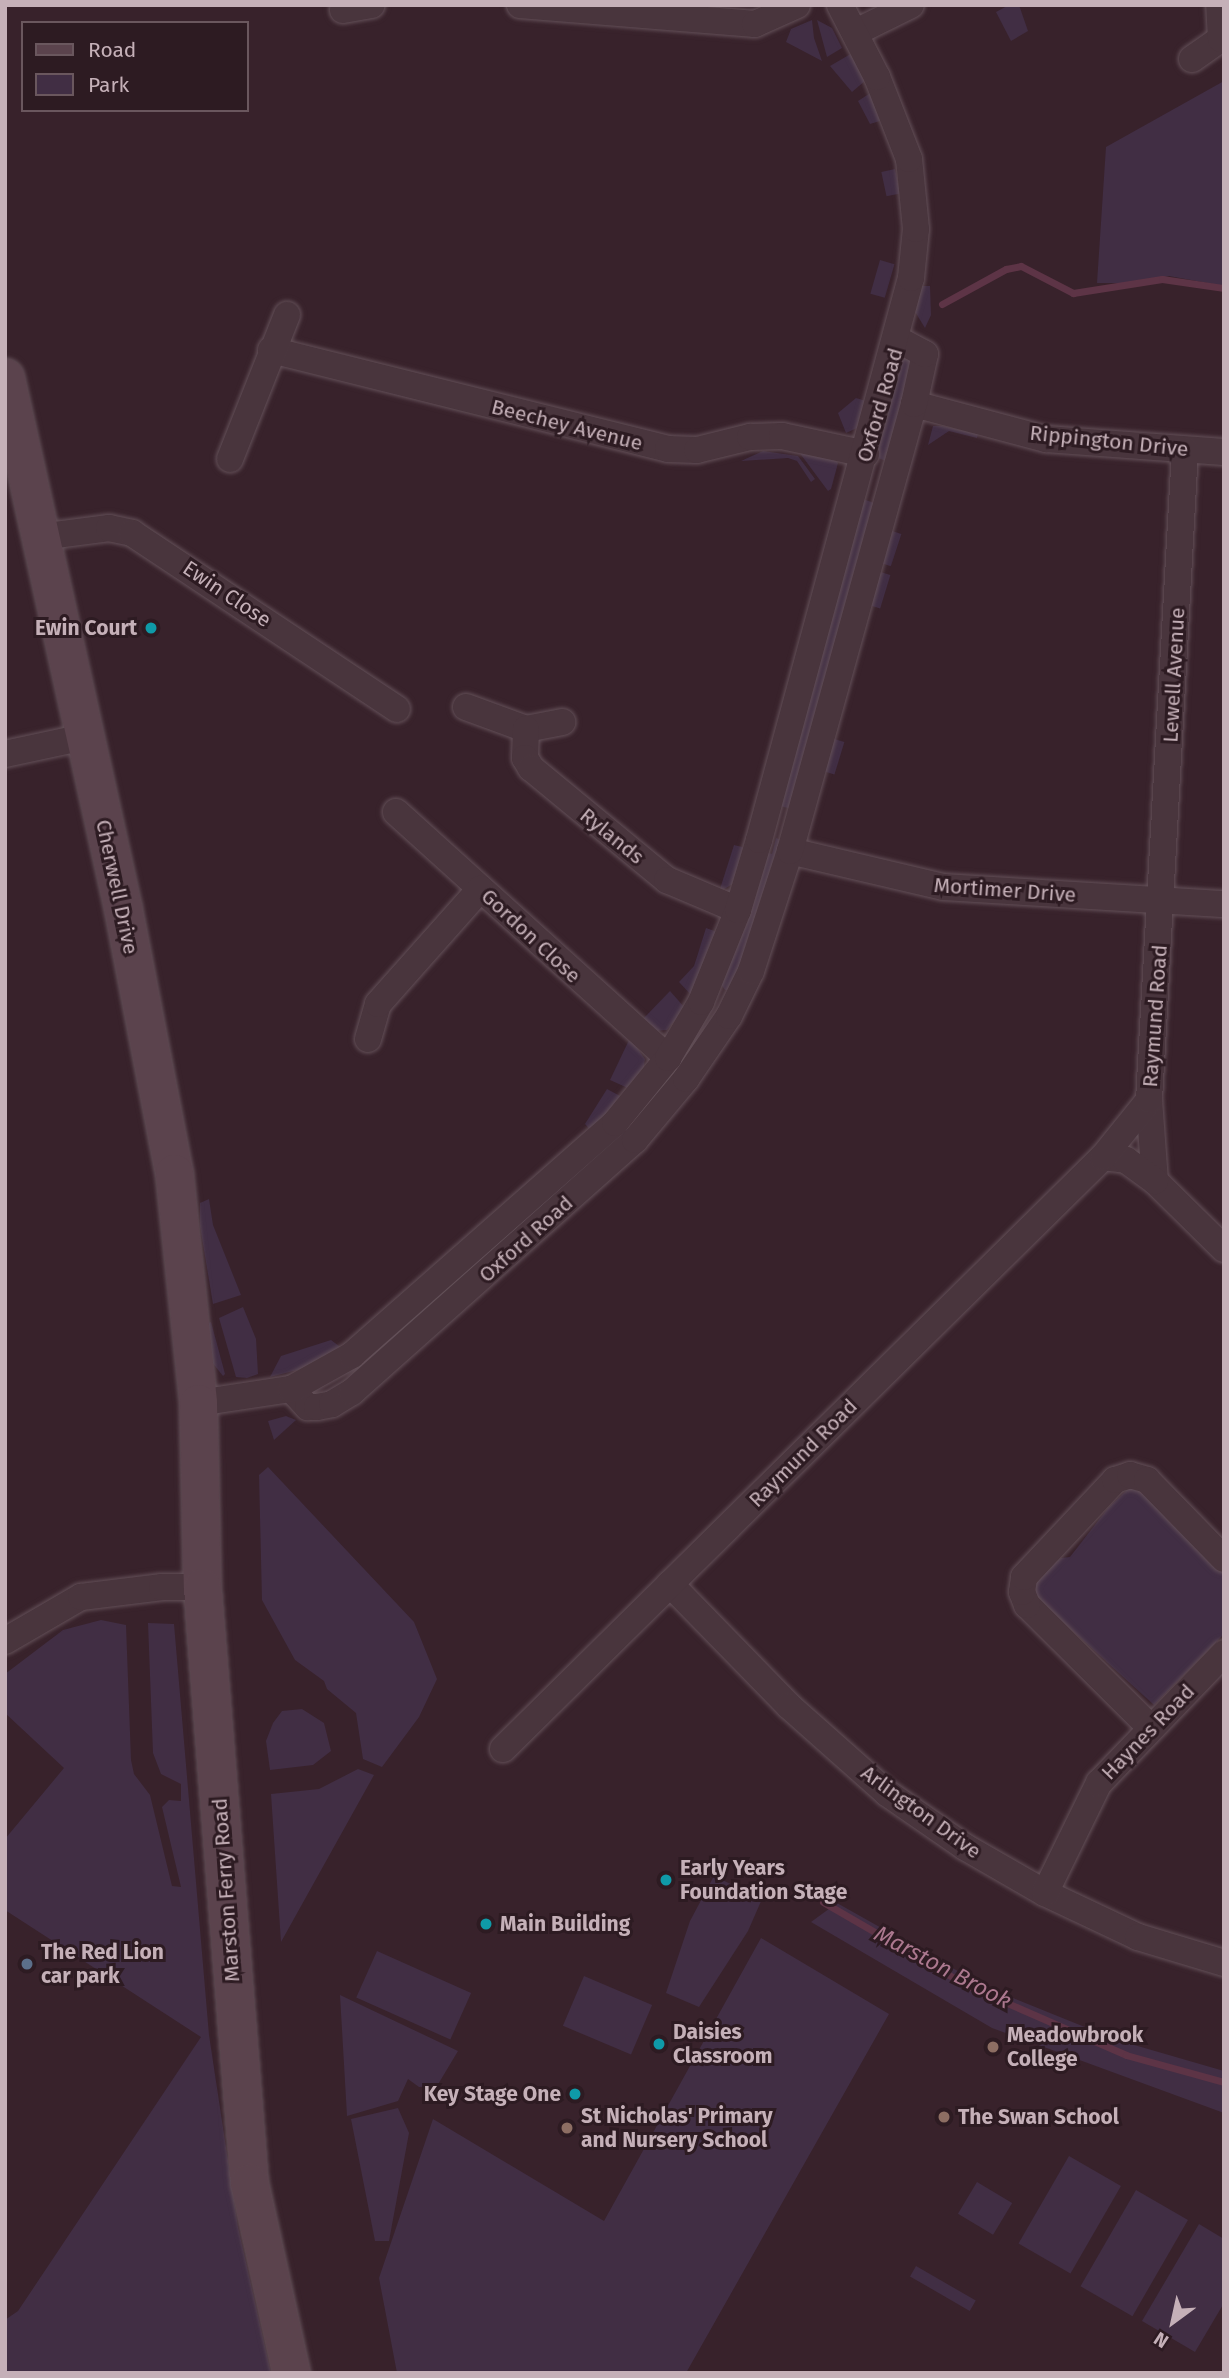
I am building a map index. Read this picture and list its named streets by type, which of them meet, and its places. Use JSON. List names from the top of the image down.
{
  "streets": {
    "main road": ["Cherwell Drive", "Marston Ferry Road"],
    "street": [
      "Oxford Road",
      "Beechey Avenue",
      "Rippington Drive",
      "Ewin Close",
      "Lewell Avenue",
      "Rylands",
      "Mortimer Drive",
      "Gordon Close",
      "Raymund Road",
      "Haynes Road",
      "Arlington Drive"
    ]
  },
  "crossings": [
    ["Oxford Road", "Beechey Avenue"],
    ["Oxford Road", "Rippington Drive"],
    ["Oxford Road", "Rylands"],
    ["Oxford Road", "Cherwell Drive"],
    ["Oxford Road", "Mortimer Drive"],
    ["Oxford Road", "Gordon Close"],
    ["Oxford Road", "Marston Ferry Road"],
    ["Rippington Drive", "Lewell Avenue"],
    ["Ewin Close", "Cherwell Drive"],
    ["Lewell Avenue", "Mortimer Drive"],
    ["Lewell Avenue", "Raymund Road"],
    ["Cherwell Drive", "Marston Ferry Road"],
    ["Mortimer Drive", "Raymund Road"],
    ["Raymund Road", "Arlington Drive"],
    ["Haynes Road", "Arlington Drive"]
  ],
  "water": ["Marston Brook"],
  "places": [
    "Ewin Court",
    "Early Years Foundation Stage",
    "Main Building",
    "The Red Lion car park",
    "Daisies Classroom",
    "Meadowbrook College",
    "Key Stage One",
    "The Swan School",
    "St Nicholas' Primary and Nursery School"
  ],
  "legend": ["Road", "Park"],
  "north": "bottom left"
}
